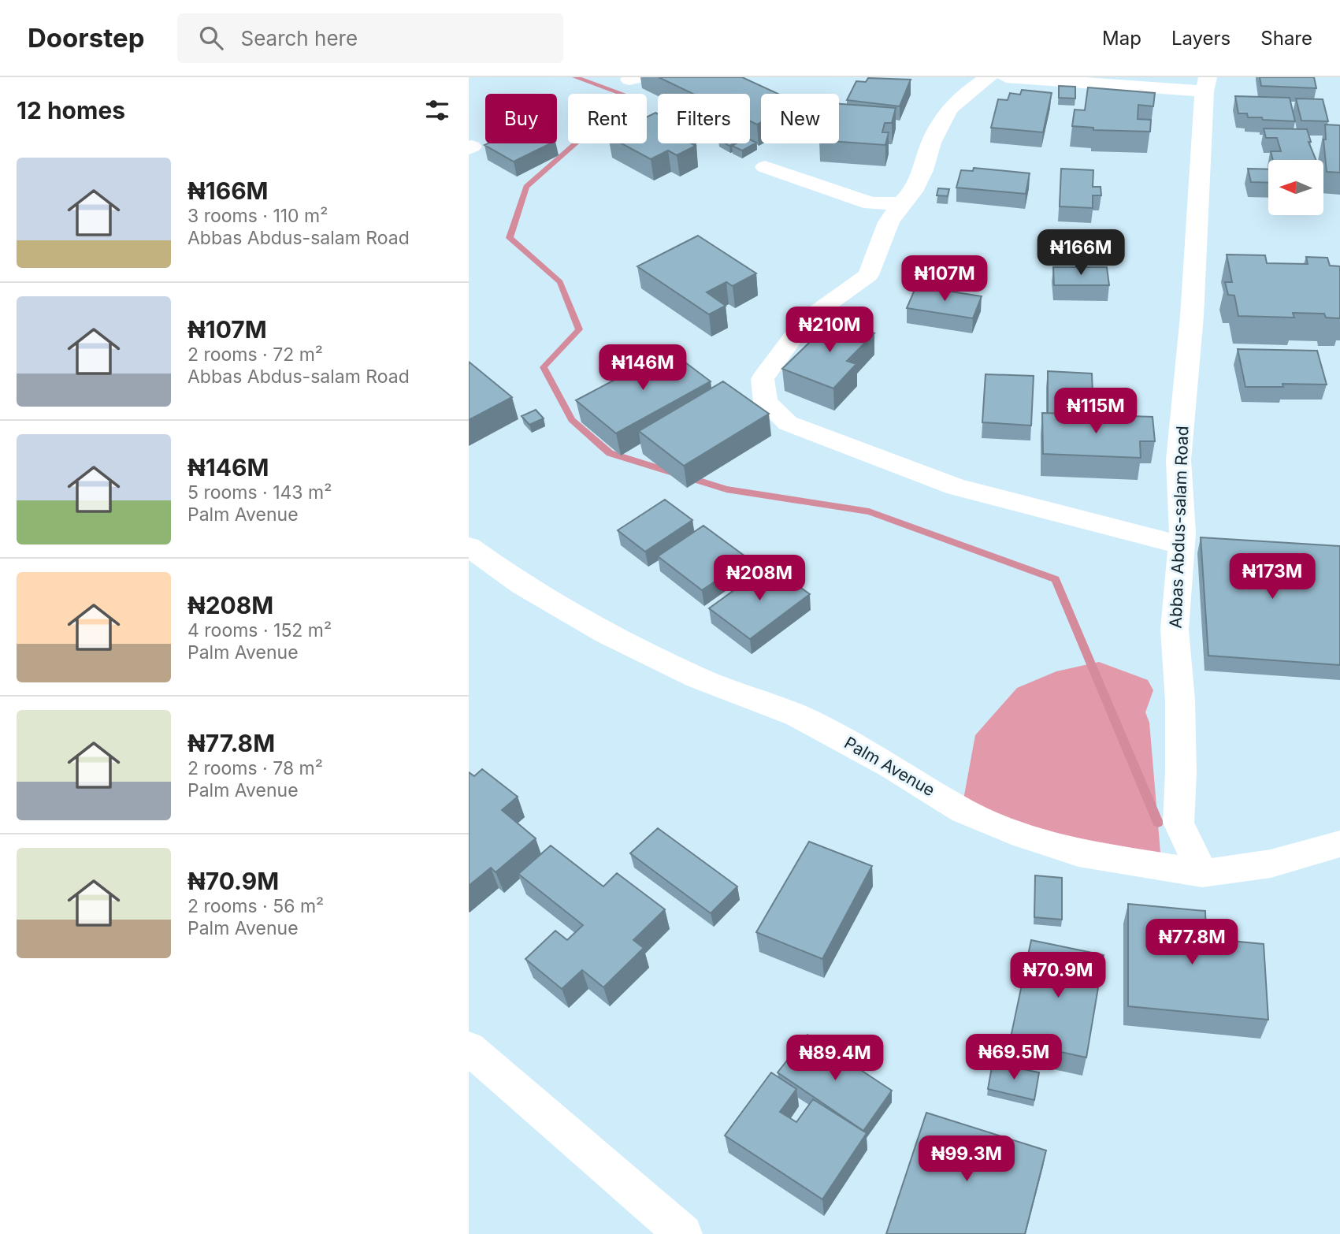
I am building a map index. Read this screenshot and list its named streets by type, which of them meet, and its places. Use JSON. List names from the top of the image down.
{
  "streets": {
    "street": ["Abbas Abdus-salam Road", "Palm Avenue"]
  },
  "crossings": [
    ["Abbas Abdus-salam Road", "Palm Avenue"]
  ],
  "north": "left",
  "page": {
    "header": "Doorstep",
    "search": "Search here",
    "nav": ["Map", "Layers", "Share"],
    "heading": "12 homes",
    "chip": [
      "Buy",
      "Rent",
      "Filters",
      "New"
    ],
    "list": [
      {
        "name": "₦166M",
        "note": "3 rooms · 110 m² · Abbas Abdus-salam Road"
      },
      {
        "name": "₦107M",
        "note": "2 rooms · 72 m² · Abbas Abdus-salam Road"
      },
      {
        "name": "₦146M",
        "note": "5 rooms · 143 m² · Palm Avenue"
      },
      {
        "name": "₦208M",
        "note": "4 rooms · 152 m² · Palm Avenue"
      },
      {
        "name": "₦77.8M",
        "note": "2 rooms · 78 m² · Palm Avenue"
      },
      {
        "name": "₦70.9M",
        "note": "2 rooms · 56 m² · Palm Avenue"
      }
    ],
    "price": [
      "₦166M",
      "₦107M",
      "₦210M",
      "₦146M",
      "₦115M",
      "₦173M",
      "₦208M",
      "₦77.8M",
      "₦70.9M",
      "₦69.5M",
      "₦89.4M",
      "₦99.3M"
    ]
  }
}
